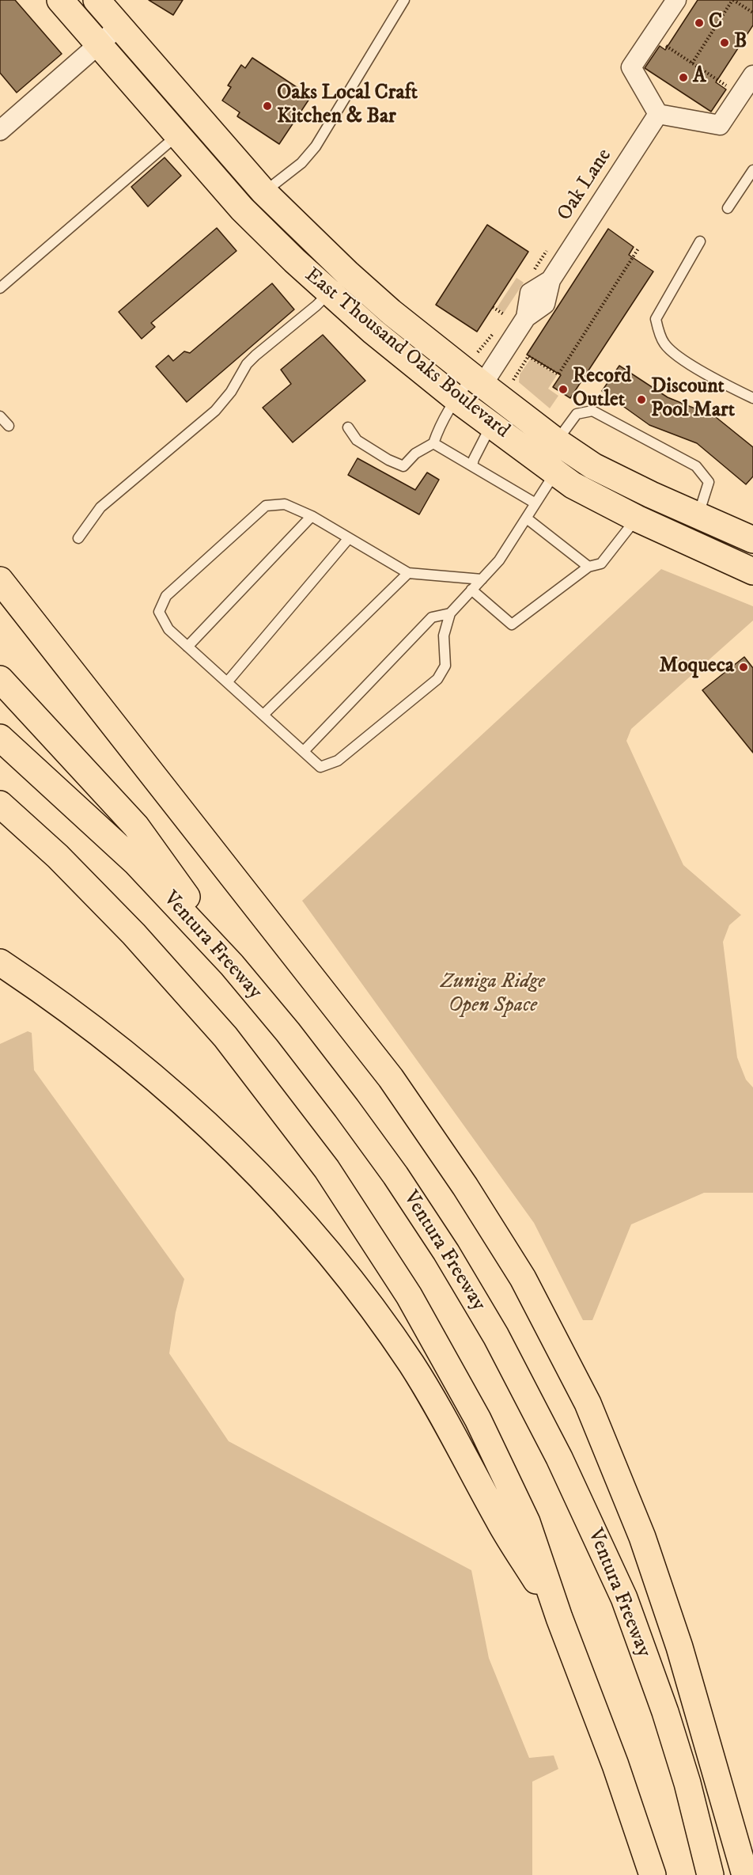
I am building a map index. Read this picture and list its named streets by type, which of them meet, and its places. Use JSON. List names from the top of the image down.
{
  "streets": {
    "main road": ["East Thousand Oaks Boulevard", "Ventura Freeway"],
    "street": ["Oak Lane"]
  },
  "crossings": [
    ["Oak Lane", "East Thousand Oaks Boulevard"]
  ],
  "parks": ["Zuniga Ridge Open Space"],
  "places": [
    "C",
    "B",
    "A",
    "Oaks Local Craft Kitchen & Bar",
    "Record Outlet",
    "Discount Pool Mart",
    "Moqueca"
  ]
}
